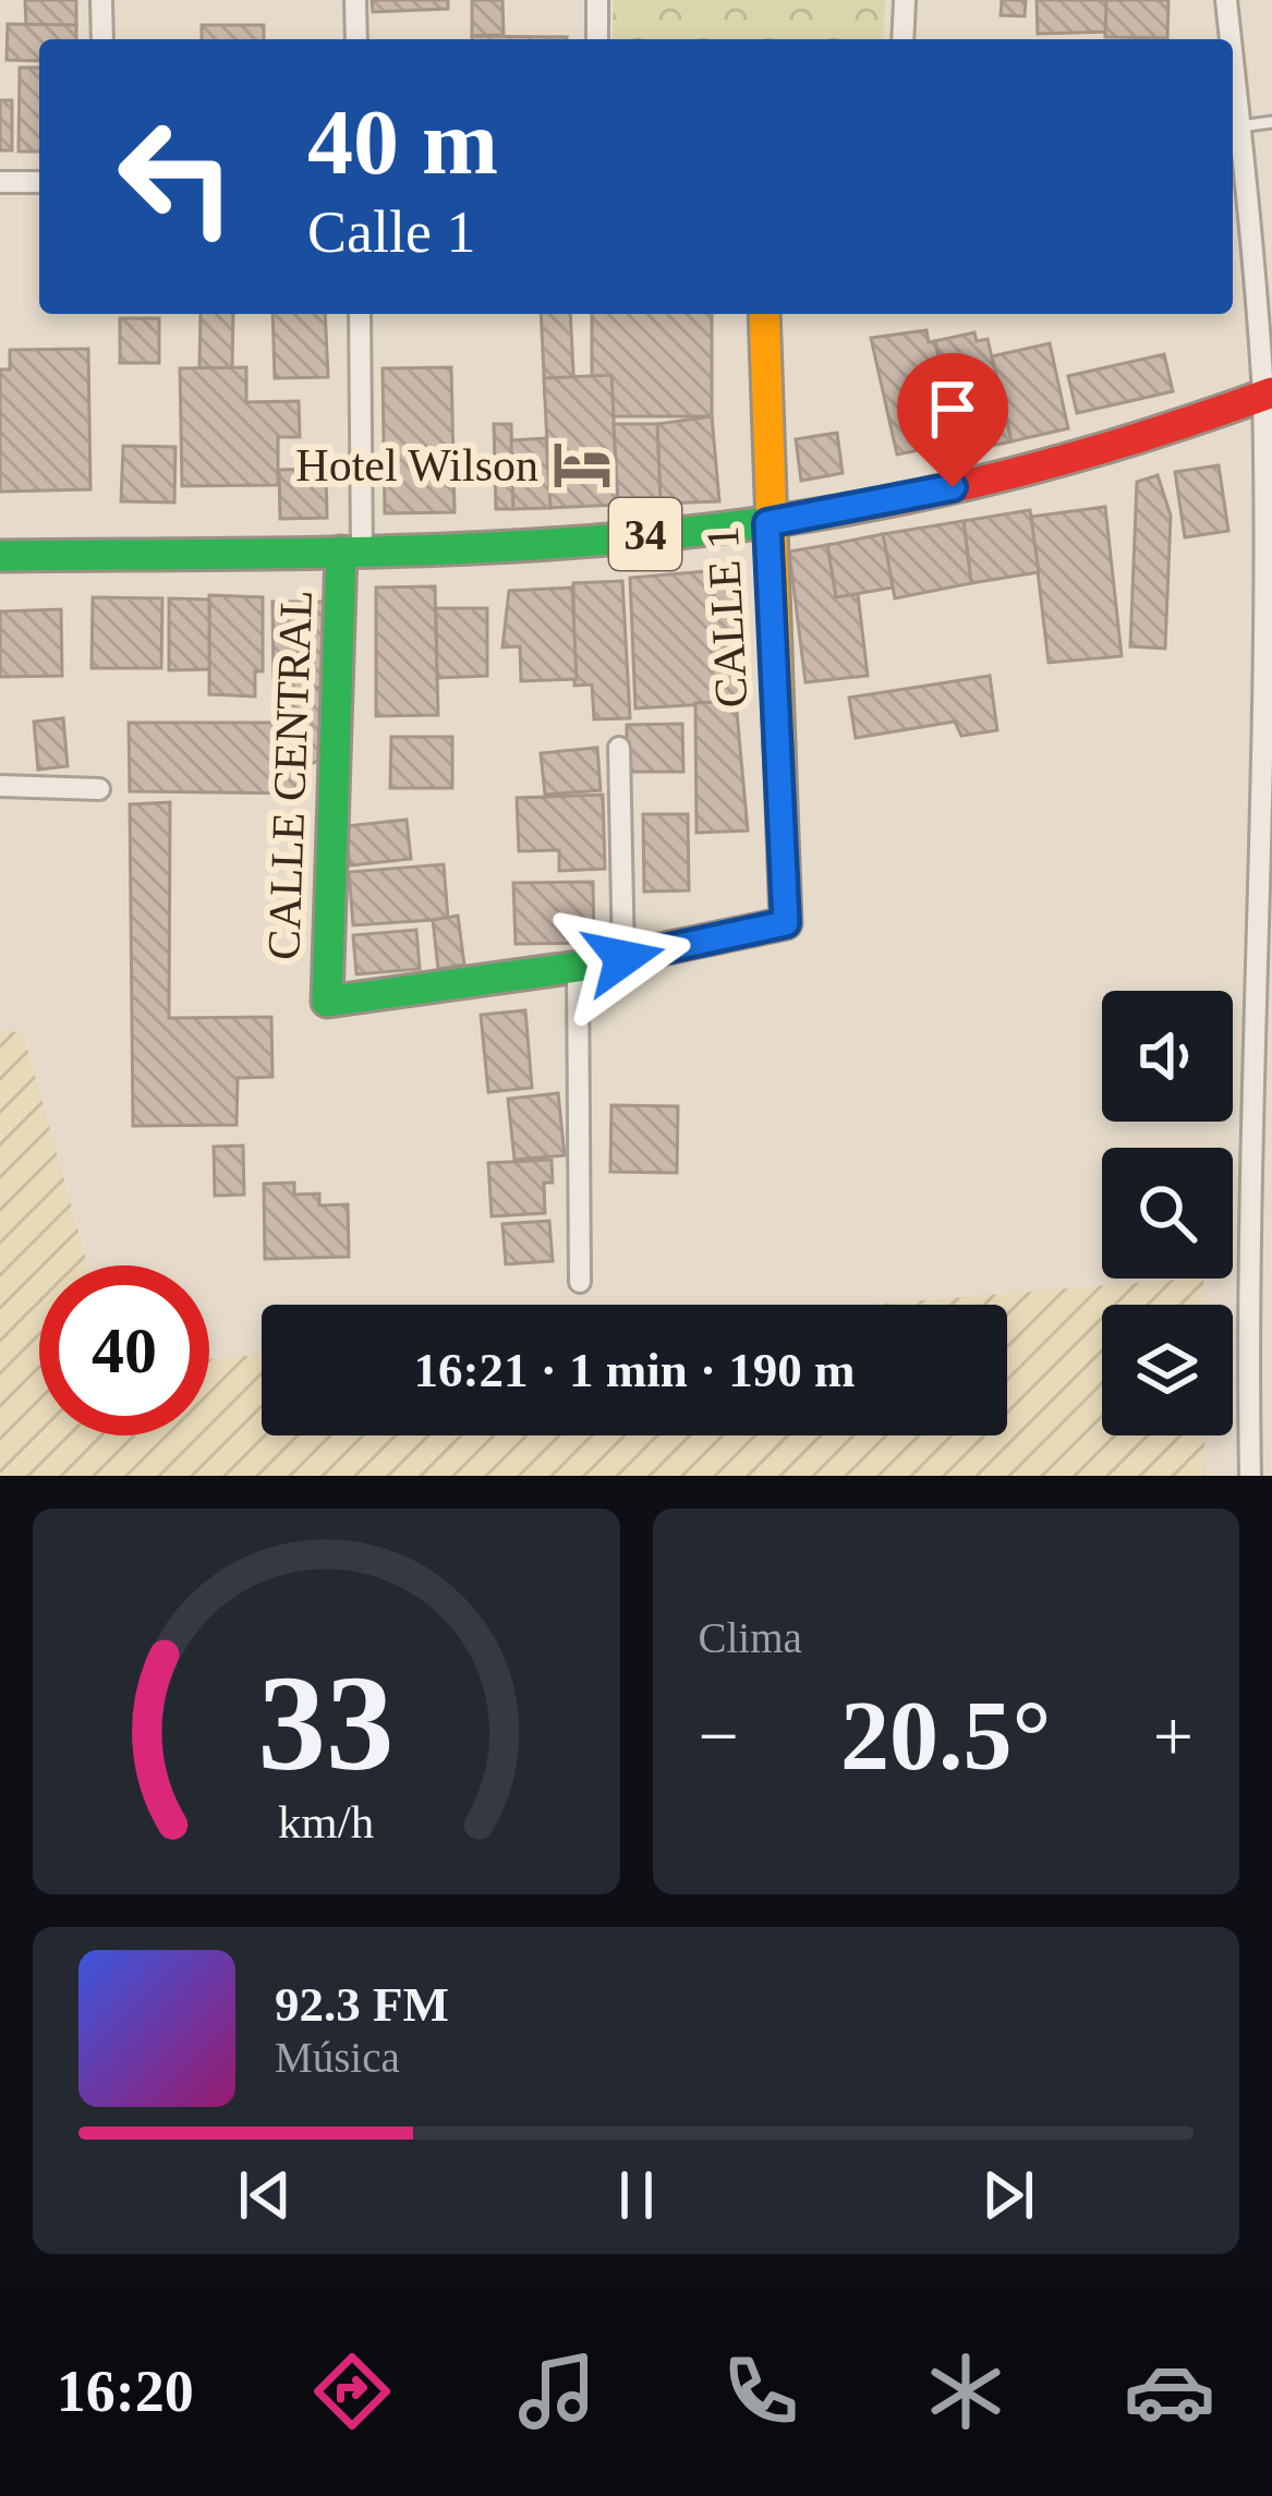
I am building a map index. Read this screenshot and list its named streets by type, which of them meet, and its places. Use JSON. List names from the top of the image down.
{
  "streets": {
    "main road": ["34", "CALLE 1", "CALLE CENTRAL"]
  },
  "crossings": [
    ["34", "CALLE 1"],
    ["34", "CALLE CENTRAL"]
  ],
  "places": {
    "hotel": ["Hotel Wilson"]
  },
  "page": {
    "turn": ["40 m", "Calle 1"],
    "limit": "40",
    "trip": "16:21 · 1 min · 190 m",
    "tile": "Clima",
    "heat": ["−", "20.5°", "+"],
    "song": ["92.3 FM", "Música"],
    "tabs": "16:20",
    "gauge": ["33", "km/h"]
  }
}
